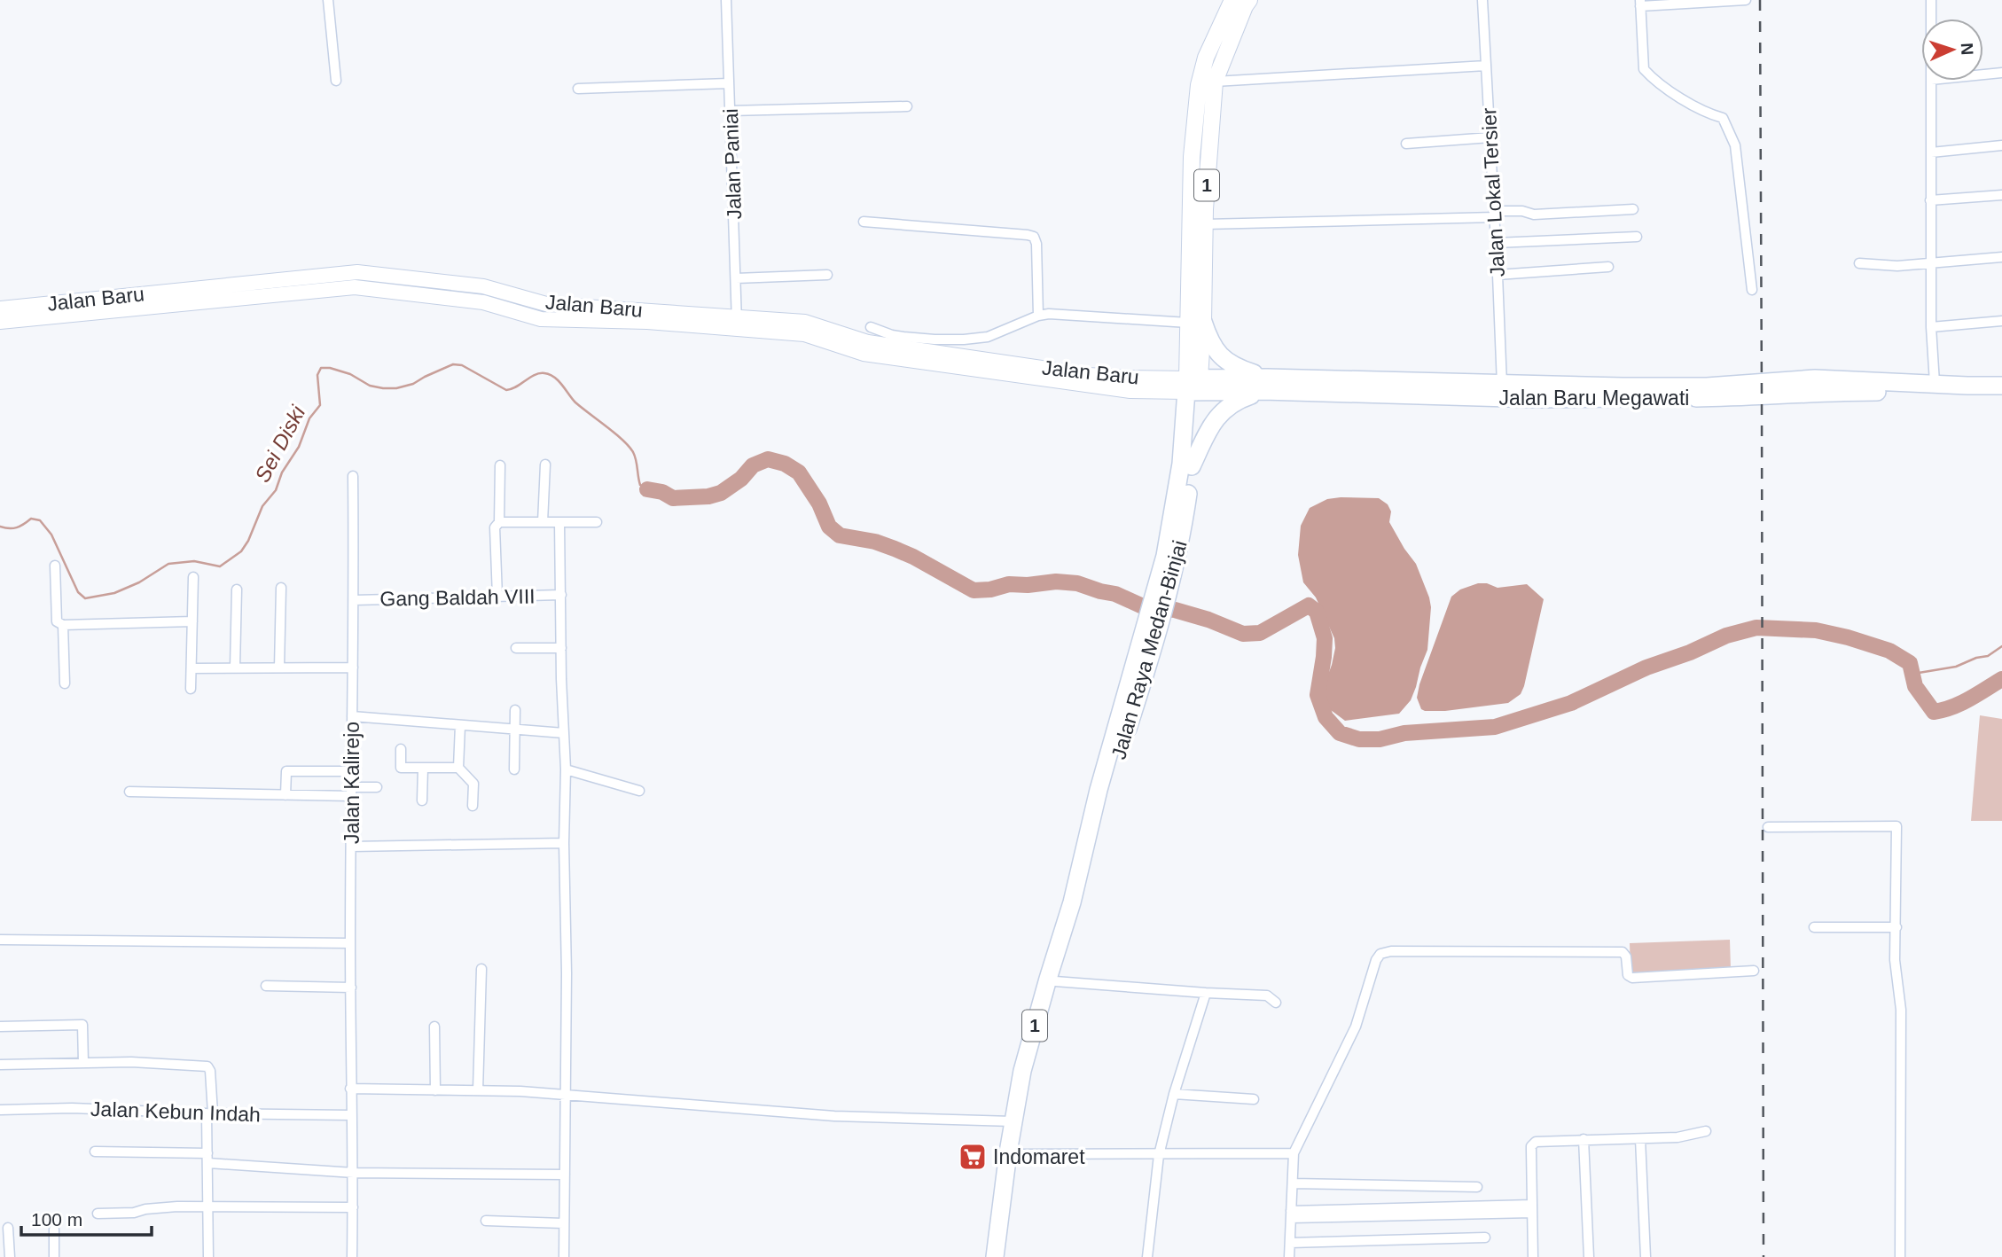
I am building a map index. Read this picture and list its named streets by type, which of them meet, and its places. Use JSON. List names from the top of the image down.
{
  "streets": {
    "highway": ["1", "Jalan Baru Megawati", "Jalan Raya Medan-Binjai"],
    "street": [
      "Jalan Paniai",
      "Jalan Lokal Tersier",
      "Jalan Baru",
      "Gang Baldah VIII",
      "Jalan Kalirejo",
      "Jalan Kebun Indah"
    ]
  },
  "crossings": [
    ["Jalan Paniai", "Jalan Baru"],
    ["Jalan Lokal Tersier", "Jalan Baru Megawati"],
    ["Jalan Baru", "Jalan Baru Megawati"],
    ["Jalan Baru", "Jalan Raya Medan-Binjai"],
    ["Jalan Baru Megawati", "Jalan Raya Medan-Binjai"],
    ["Gang Baldah VIII", "Jalan Kalirejo"],
    ["Jalan Kalirejo", "Jalan Kebun Indah"]
  ],
  "water": ["Sei Diski"],
  "places": {
    "supermarket": ["Indomaret"]
  },
  "scale_bar": "100 m",
  "north": "right"
}
